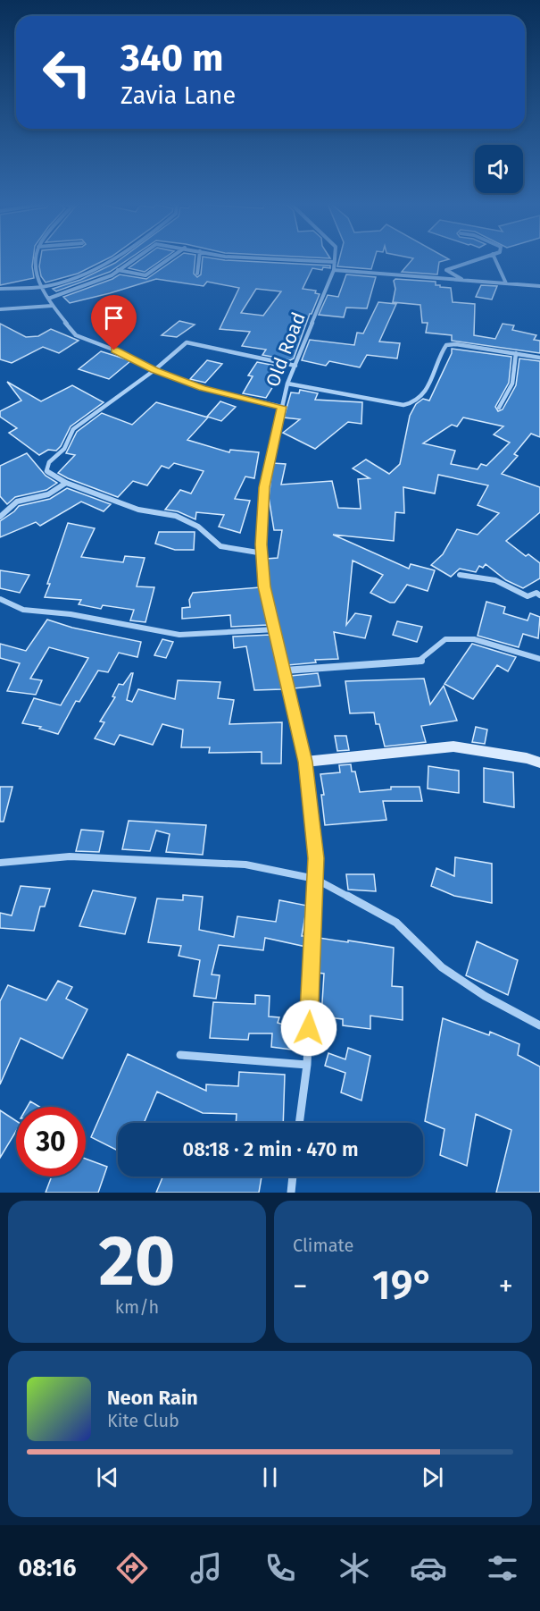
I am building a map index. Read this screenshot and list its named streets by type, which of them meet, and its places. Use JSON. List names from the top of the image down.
{
  "streets": {
    "street": ["Old Road"]
  },
  "page": {
    "turn": ["340 m", "Zavia Lane"],
    "limit": "30",
    "trip": "08:18 · 2 min · 470 m",
    "tile": [
      ["20", "km/h"],
      "Climate"
    ],
    "heat": ["−", "19°", "+"],
    "song": ["Neon Rain", "Kite Club"],
    "tabs": "08:16"
  }
}
